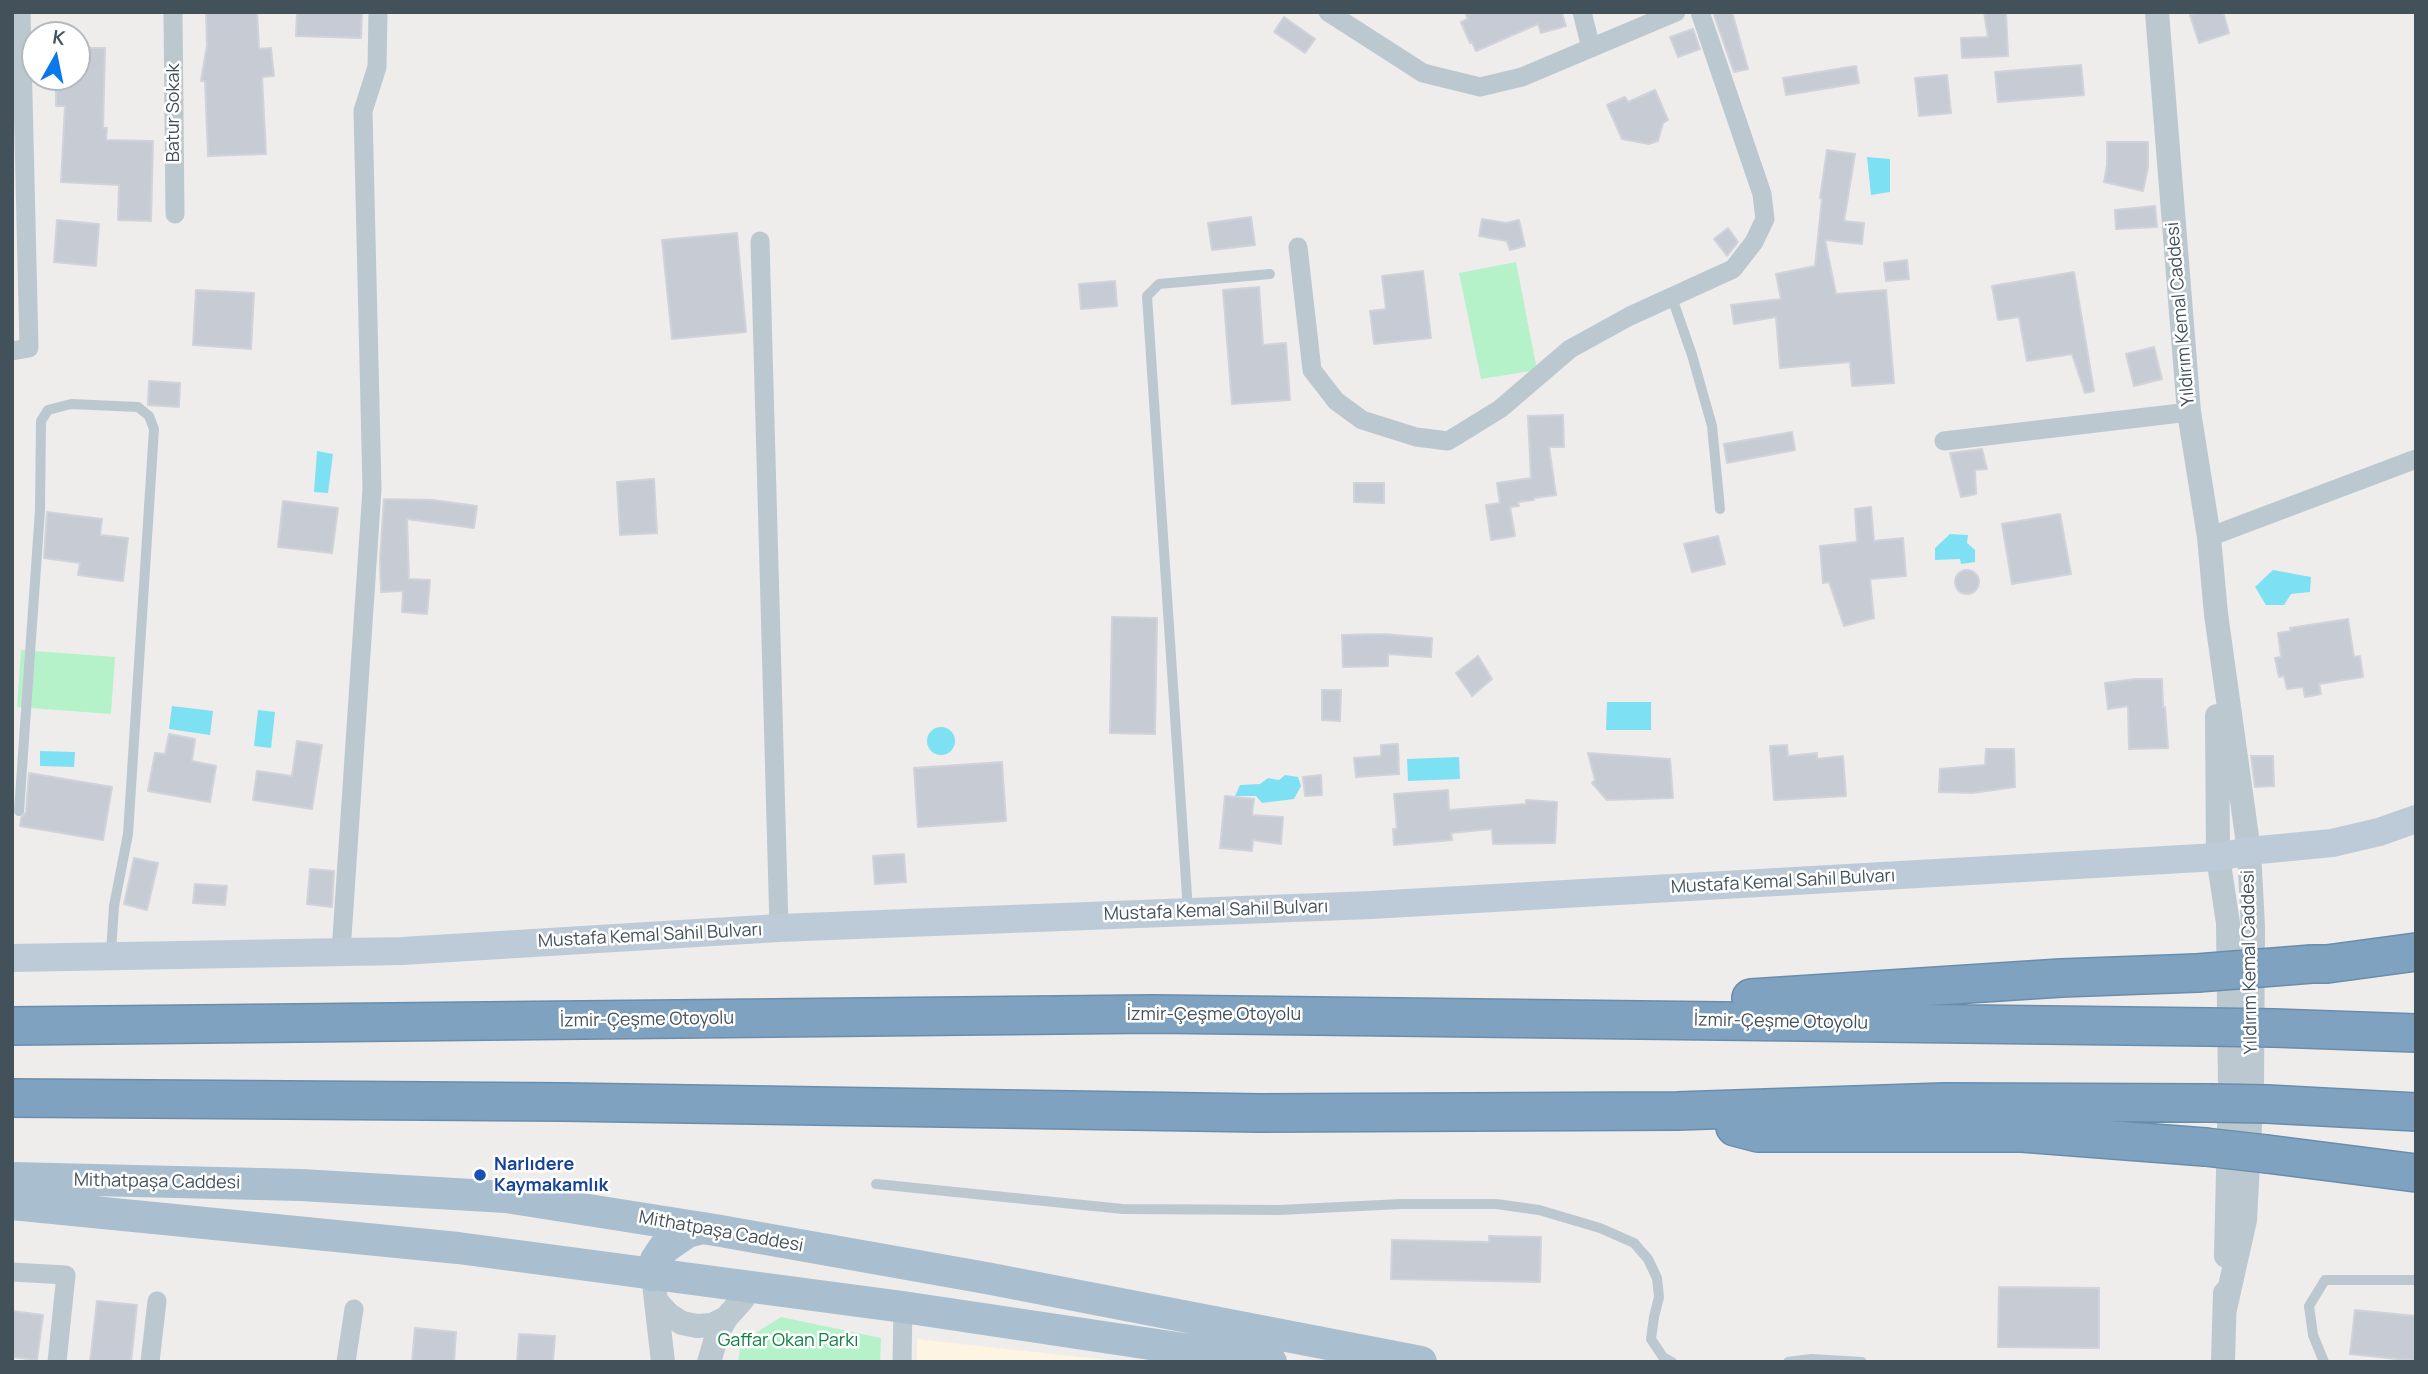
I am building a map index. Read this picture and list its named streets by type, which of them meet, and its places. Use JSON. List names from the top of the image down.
{
  "streets": {
    "highway": ["İzmir-Çeşme Otoyolu"],
    "main road": ["Mustafa Kemal Sahil Bulvarı", "Mithatpaşa Caddesi"],
    "street": ["Batur Sokak", "Yıldırım Kemal Caddesi"]
  },
  "crossings": [
    ["Yıldırım Kemal Caddesi", "Mustafa Kemal Sahil Bulvarı"]
  ],
  "parks": ["Gaffar Okan Parkı"],
  "places": ["Narlıdere Kaymakamlık"],
  "north": "top"
}
